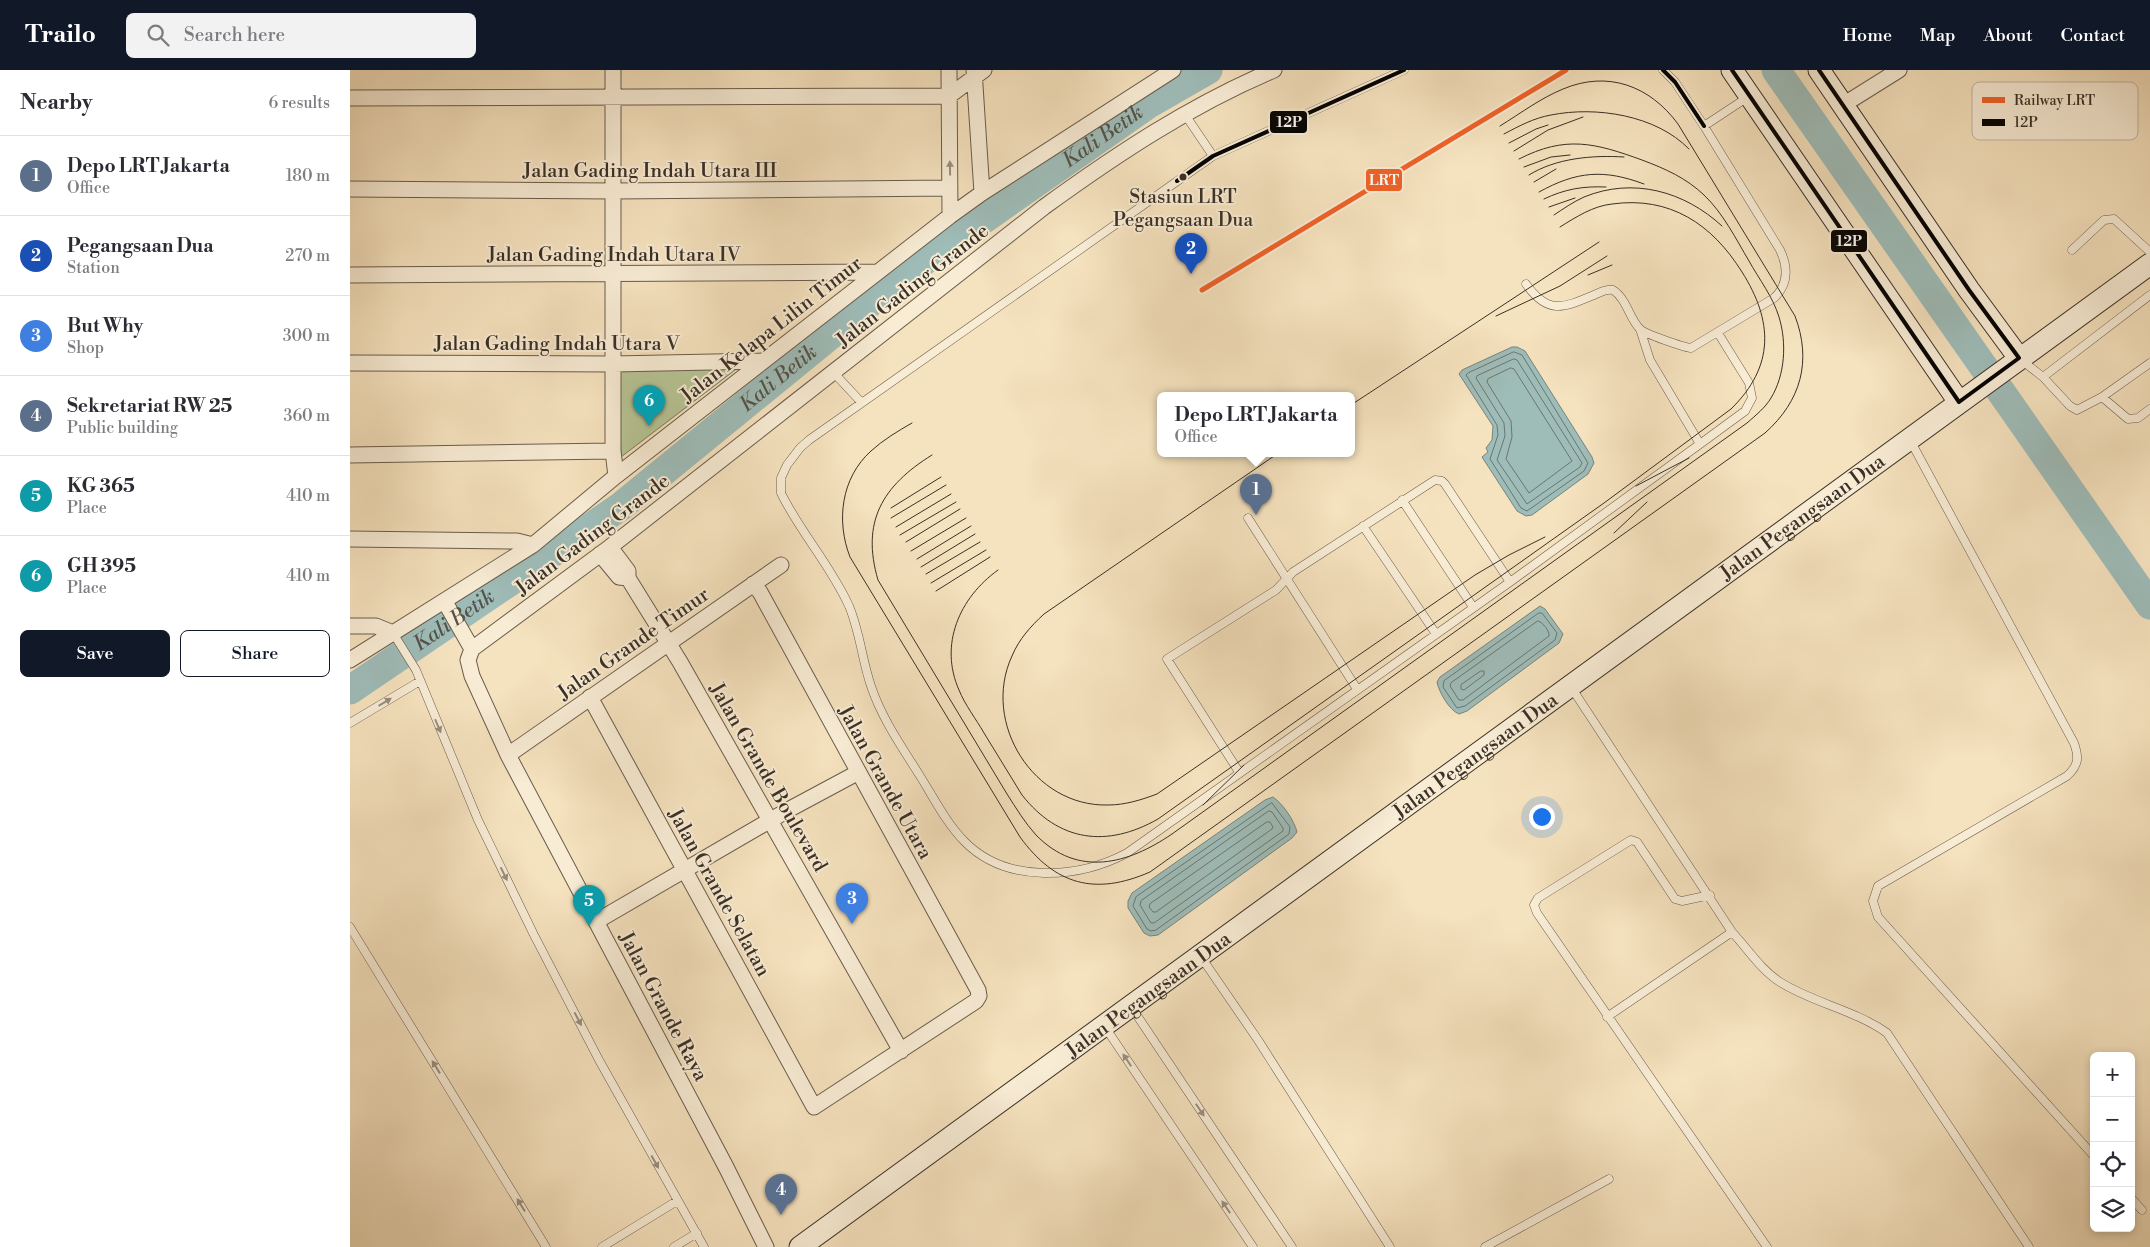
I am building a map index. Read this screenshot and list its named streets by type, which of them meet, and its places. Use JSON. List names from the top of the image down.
{
  "streets": {
    "main road": ["Jalan Pegangsaan Dua"],
    "street": [
      "Jalan Gading Indah Utara III",
      "Jalan Gading Indah Utara IV",
      "Jalan Gading Grande",
      "Jalan Kelapa Lilin Timur",
      "Jalan Gading Indah Utara V",
      "Jalan Grande Timur",
      "Jalan Grande Boulevard",
      "Jalan Grande Utara",
      "Jalan Grande Selatan",
      "Jalan Grande Raya"
    ]
  },
  "crossings": [
    ["Jalan Gading Indah Utara IV", "Jalan Kelapa Lilin Timur"],
    ["Jalan Gading Grande", "Jalan Grande Boulevard"],
    ["Jalan Gading Grande", "Jalan Grande Raya"],
    ["Jalan Kelapa Lilin Timur", "Jalan Gading Indah Utara V"],
    ["Jalan Grande Timur", "Jalan Grande Boulevard"],
    ["Jalan Grande Timur", "Jalan Grande Utara"],
    ["Jalan Grande Timur", "Jalan Grande Selatan"],
    ["Jalan Grande Timur", "Jalan Grande Raya"],
    ["Jalan Grande Boulevard", "Jalan Grande Utara"],
    ["Jalan Grande Boulevard", "Jalan Grande Selatan"],
    ["Jalan Grande Utara", "Jalan Grande Selatan"]
  ],
  "water": ["Kali Betik"],
  "places": ["Stasiun LRT Pegangsaan Dua"],
  "lines": ["rail line LRT", "transit line 12P"],
  "legend": ["Railway LRT", "12P"],
  "page": {
    "header": "Trailo",
    "search": "Search here",
    "nav": [
      "Home",
      "Map",
      "About",
      "Contact"
    ],
    "heading": ["Nearby", "6 results"],
    "list": [
      {
        "mark": "1",
        "name": "Depo LRT Jakarta",
        "note": "Office",
        "value": "180 m"
      },
      {
        "mark": "2",
        "name": "Pegangsaan Dua",
        "note": "Station",
        "value": "270 m"
      },
      {
        "mark": "3",
        "name": "But Why",
        "note": "Shop",
        "value": "300 m"
      },
      {
        "mark": "4",
        "name": "Sekretariat RW 25",
        "note": "Public building",
        "value": "360 m"
      },
      {
        "mark": "5",
        "name": "KG 365",
        "note": "Place",
        "value": "410 m"
      },
      {
        "mark": "6",
        "name": "GH 395",
        "note": "Place",
        "value": "410 m"
      }
    ],
    "pins": [
      "2",
      "6",
      "1",
      "3",
      "5",
      "4"
    ],
    "popup": ["Depo LRT Jakarta", "Office"],
    "buttons": ["Save", "Share"],
    "map_buttons": ["+", "−"]
  }
}
